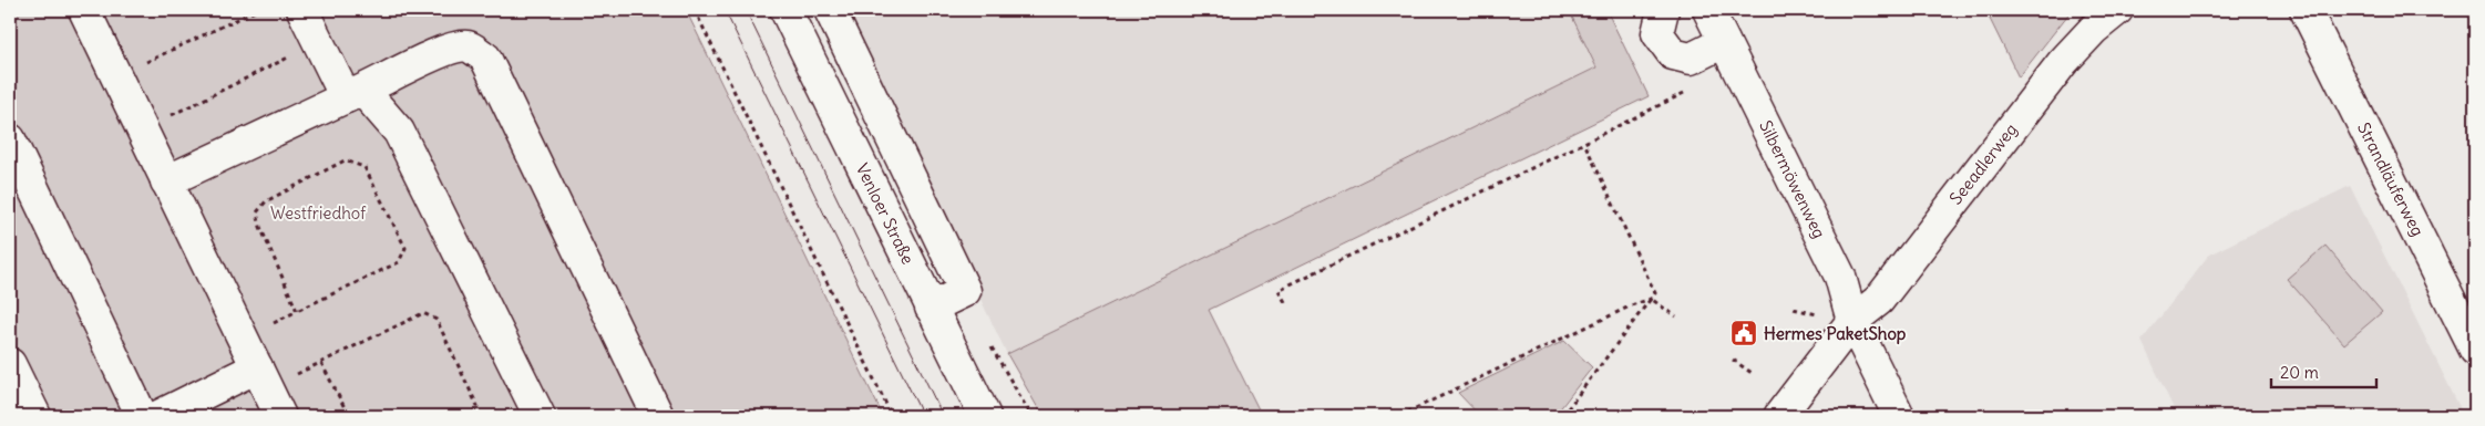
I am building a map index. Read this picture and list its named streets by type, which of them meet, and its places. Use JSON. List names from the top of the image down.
{
  "streets": {
    "street": [
      "Seeadlerweg",
      "Silbermöwenweg",
      "Strandläuferweg",
      "Venloer Straße"
    ]
  },
  "crossings": [
    ["Seeadlerweg", "Silbermöwenweg"]
  ],
  "parks": ["Westfriedhof"],
  "places": {
    "public building": ["Hermes PaketShop"]
  },
  "scale_bar": "20 m"
}
